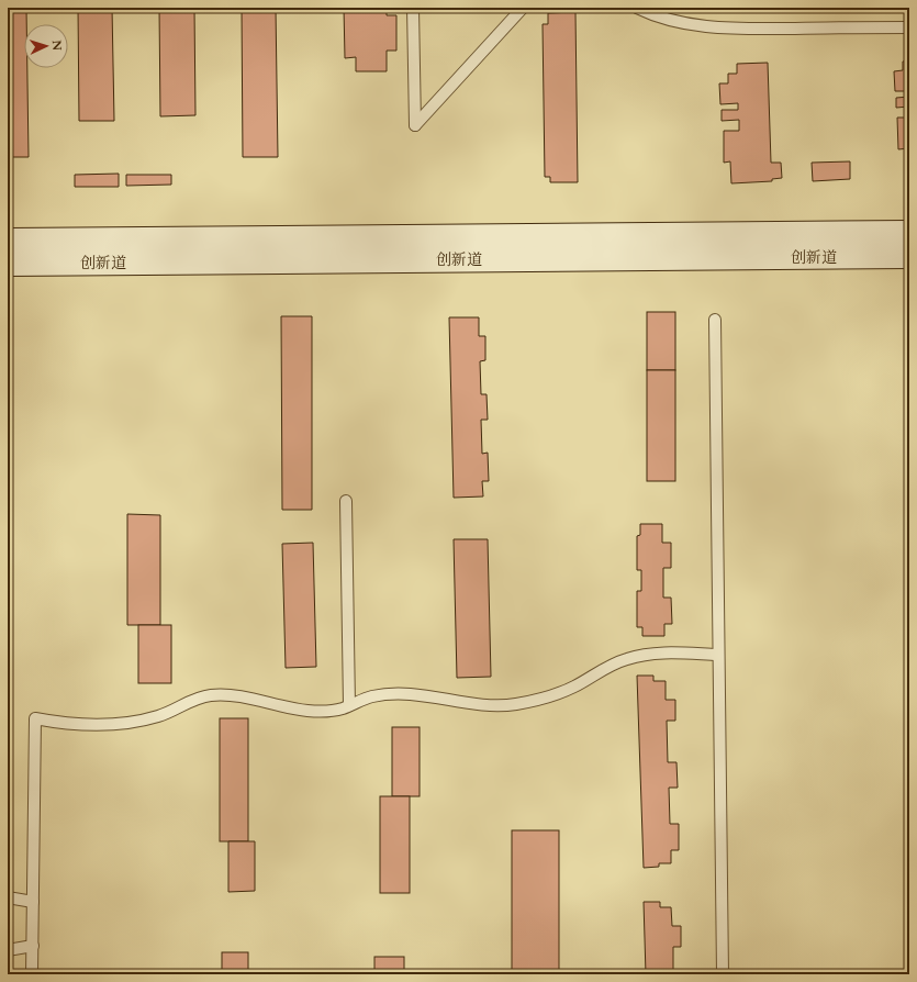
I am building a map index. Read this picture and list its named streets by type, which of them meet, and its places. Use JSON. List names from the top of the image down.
{
  "streets": {
    "street": ["创新道"]
  },
  "north": "right"
}
